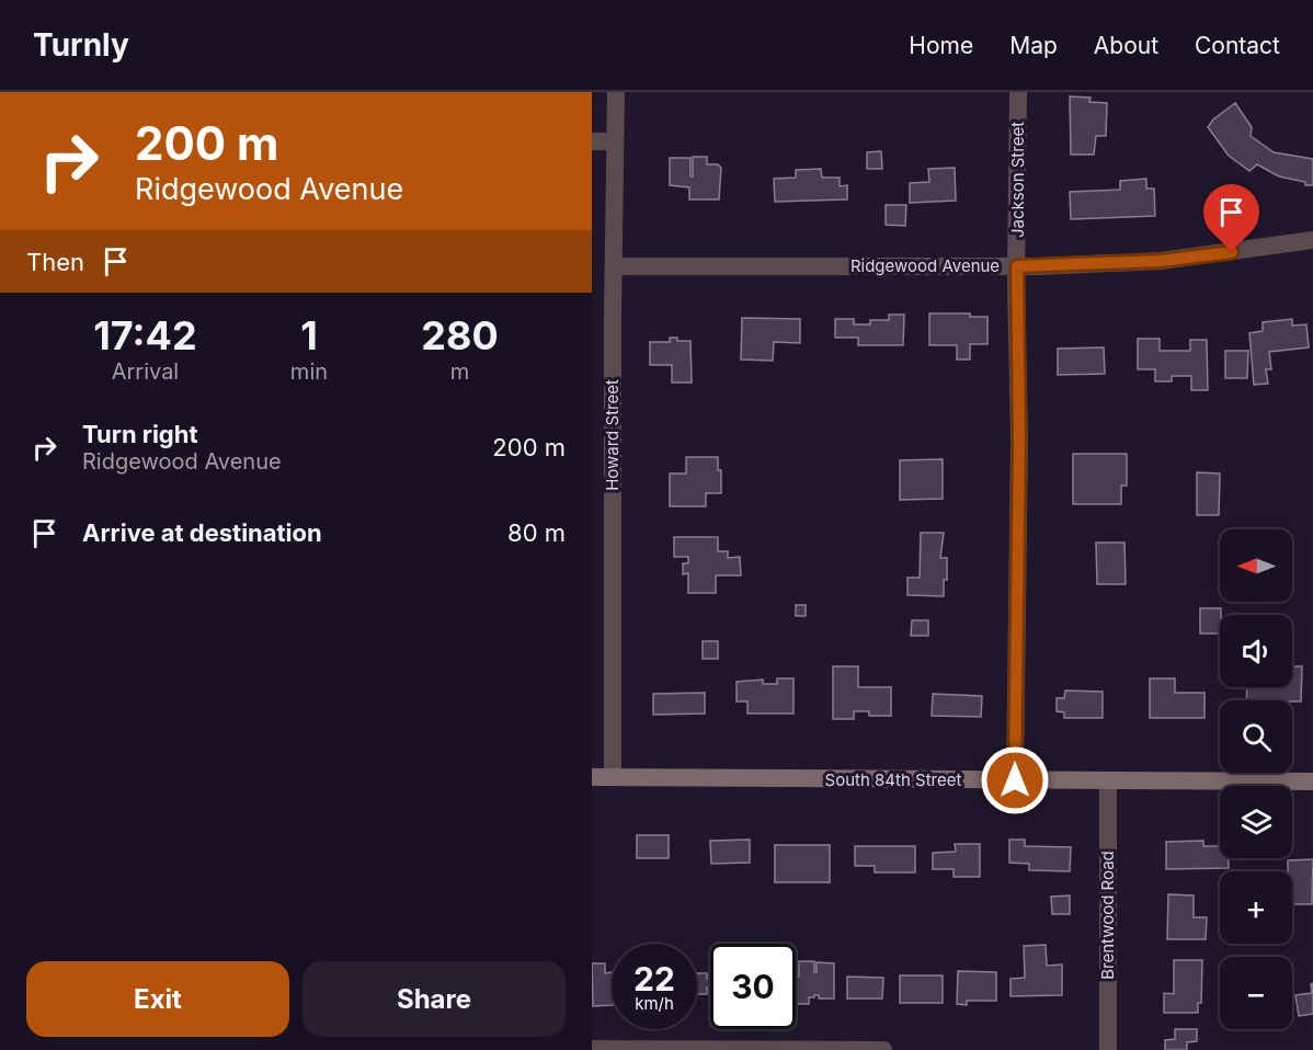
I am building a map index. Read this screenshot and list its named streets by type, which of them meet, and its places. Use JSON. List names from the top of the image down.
{
  "streets": {
    "main road": ["South 84th Street"],
    "street": [
      "Jackson Street",
      "Ridgewood Avenue",
      "Howard Street",
      "Brentwood Road"
    ]
  },
  "crossings": [
    ["Jackson Street", "Ridgewood Avenue"],
    ["Jackson Street", "South 84th Street"],
    ["Ridgewood Avenue", "Howard Street"],
    ["Howard Street", "South 84th Street"],
    ["South 84th Street", "Brentwood Road"]
  ],
  "north": "left",
  "page": {
    "header": "Turnly",
    "nav": [
      "Home",
      "Map",
      "About",
      "Contact"
    ],
    "turn": ["200 m", "Ridgewood Avenue"],
    "then": "Then",
    "eta": [
      "17:42",
      "Arrival",
      "1",
      "min",
      "280",
      "m"
    ],
    "list": [
      {
        "name": "Turn right",
        "note": "Ridgewood Avenue",
        "value": "200 m"
      },
      {
        "name": "Arrive at destination",
        "value": "80 m"
      }
    ],
    "map_buttons": ["+", "−"],
    "speed": "22 km/h",
    "limit": "30",
    "buttons": ["Exit", "Share"]
  }
}
